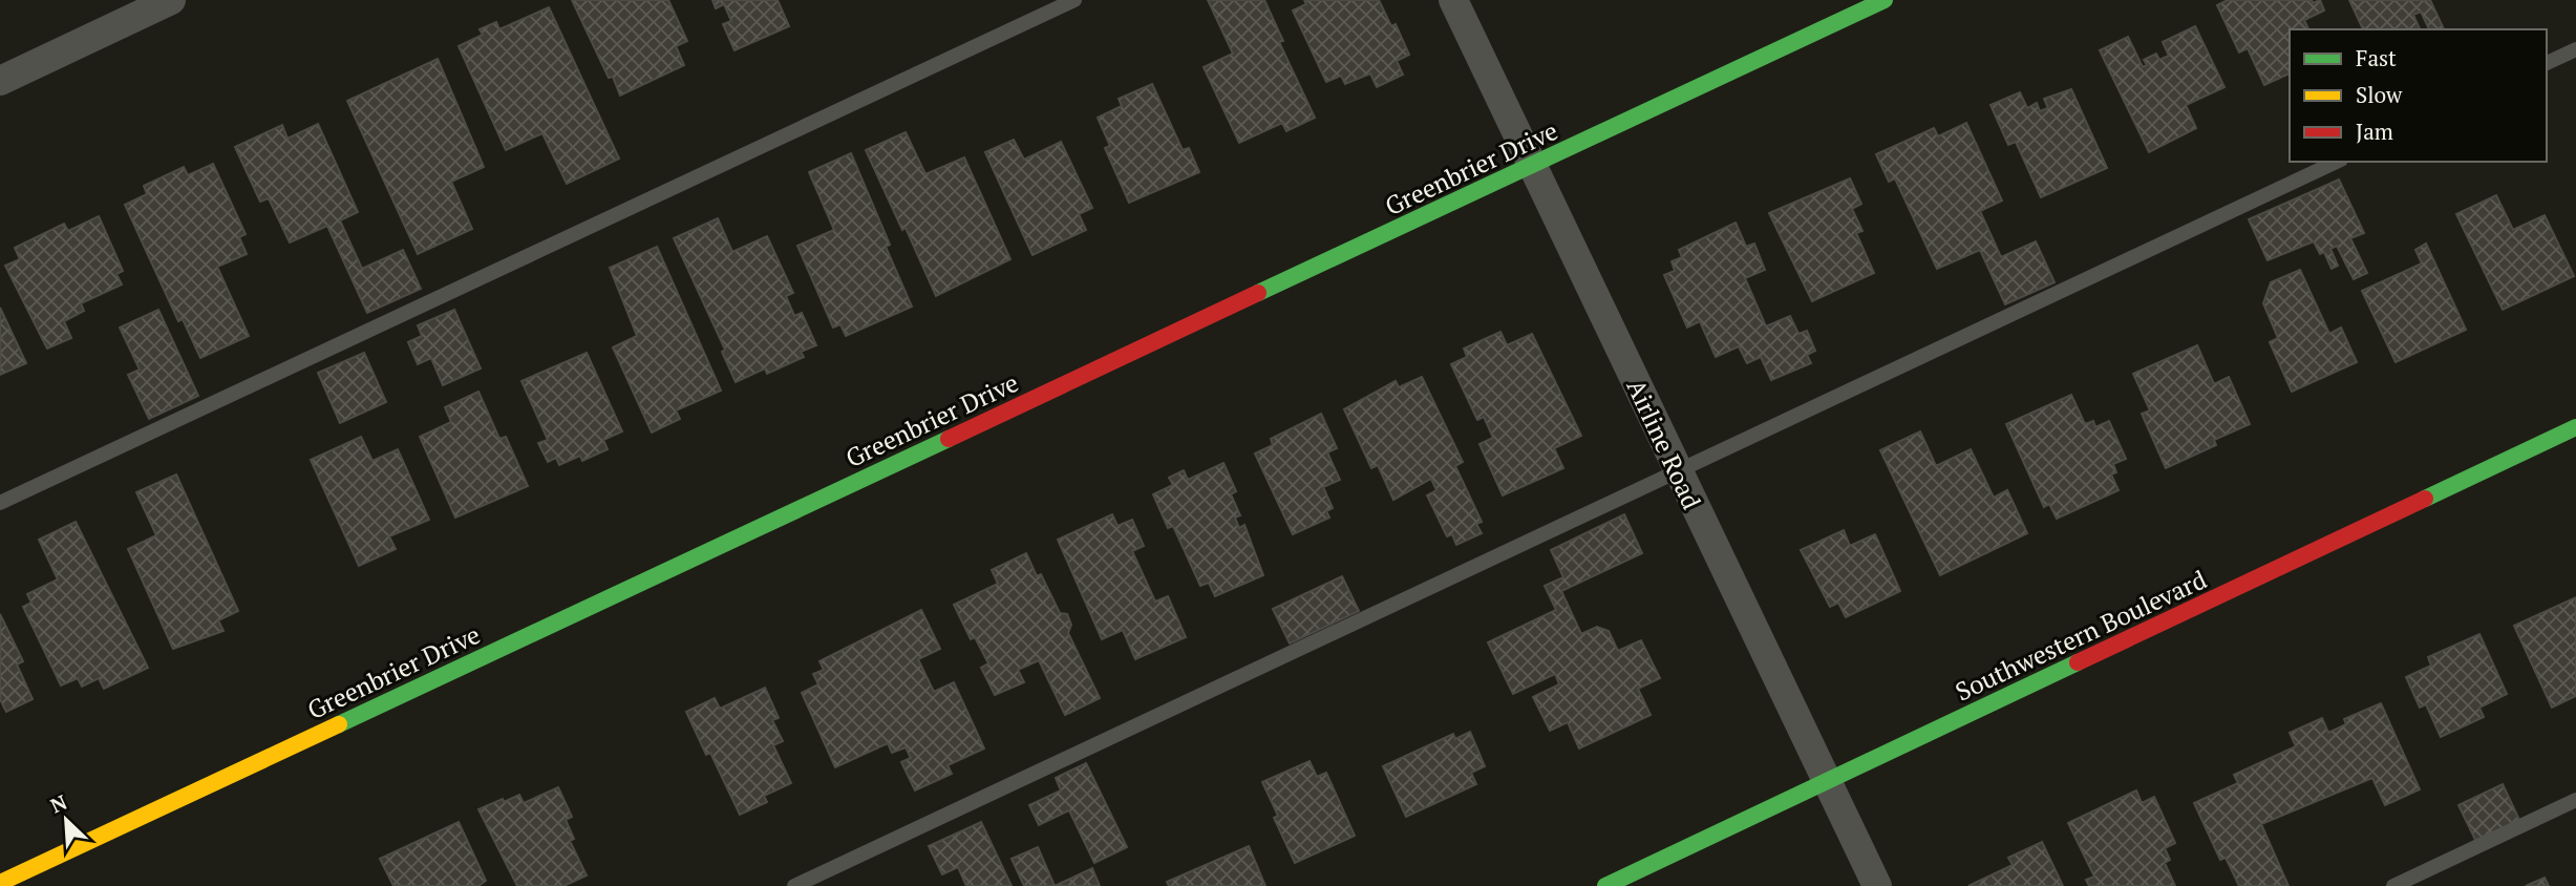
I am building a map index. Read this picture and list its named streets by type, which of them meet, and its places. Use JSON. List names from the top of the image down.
{
  "streets": {
    "street": ["Greenbrier Drive", "Airline Road", "Southwestern Boulevard"]
  },
  "crossings": [
    ["Greenbrier Drive", "Airline Road"],
    ["Airline Road", "Southwestern Boulevard"]
  ],
  "legend": ["Fast", "Slow", "Jam"],
  "north": "top left"
}
